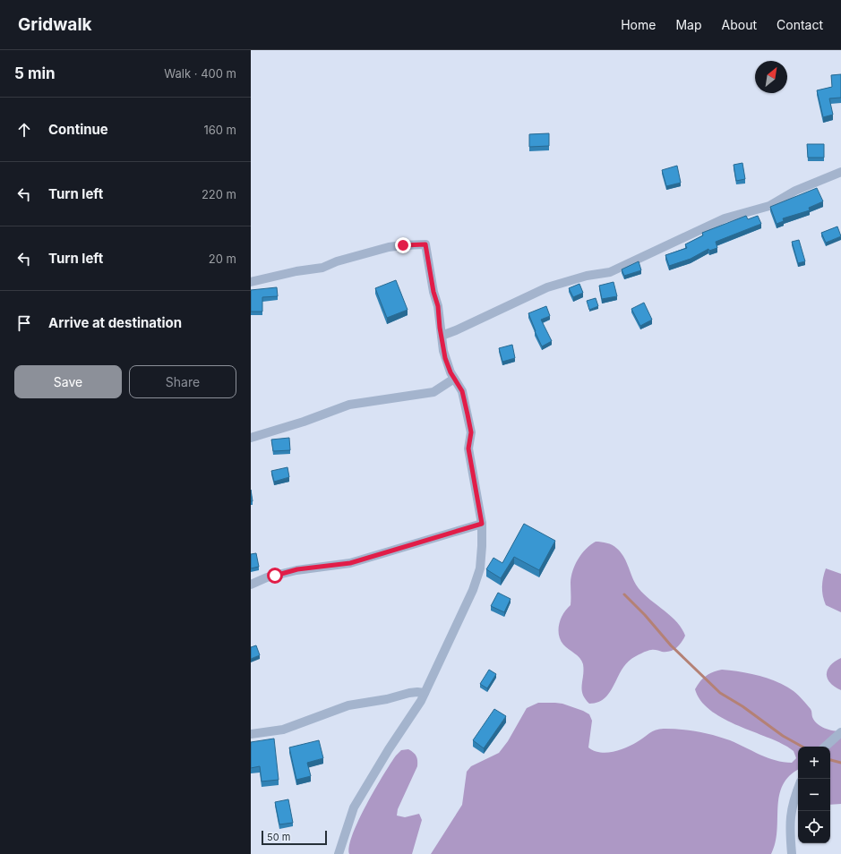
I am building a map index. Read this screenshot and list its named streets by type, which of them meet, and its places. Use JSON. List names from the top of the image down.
{
  "scale_bar": "50 m",
  "north": "top right",
  "page": {
    "header": "Gridwalk",
    "nav": [
      "Home",
      "Map",
      "About",
      "Contact"
    ],
    "heading": ["5 min", "Walk · 400 m"],
    "list": [
      ["Continue", "160 m"],
      ["Turn left", "220 m"],
      ["Turn left", "20 m"],
      "Arrive at destination"
    ],
    "buttons": ["Save", "Share"],
    "map_buttons": ["+", "−"],
    "scale": "50 m"
  }
}
